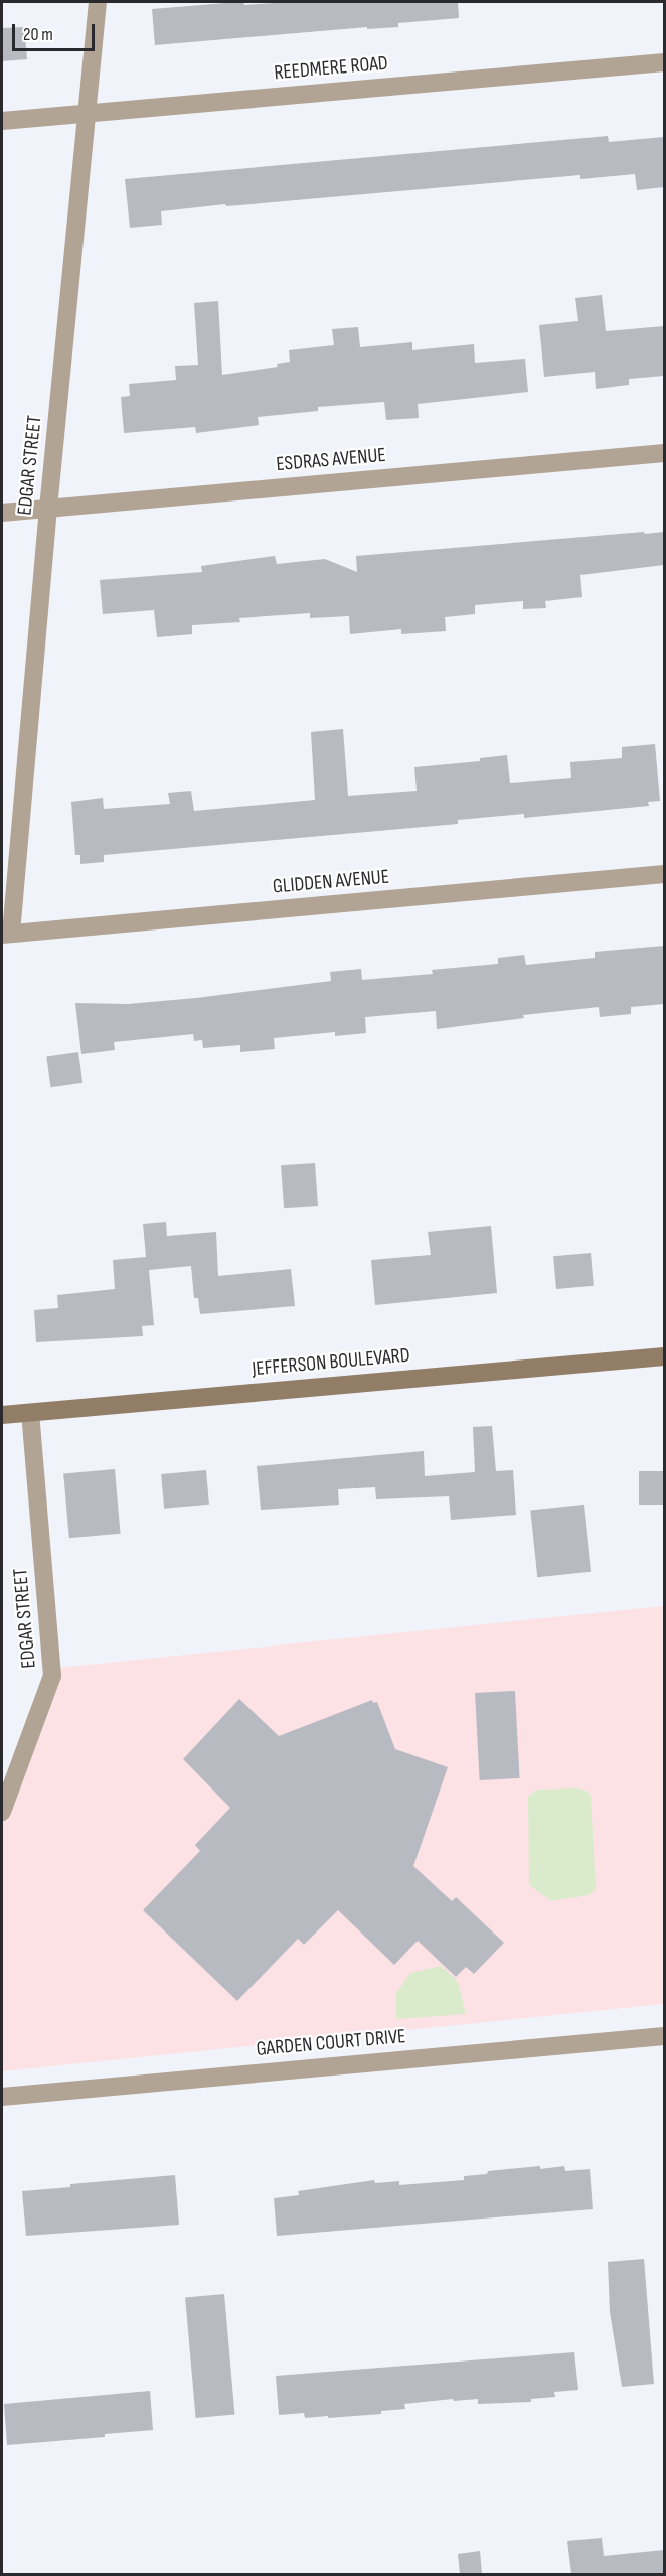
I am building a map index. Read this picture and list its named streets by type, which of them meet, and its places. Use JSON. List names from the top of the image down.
{
  "streets": {
    "street": [
      "REEDMERE ROAD",
      "ESDRAS AVENUE",
      "EDGAR STREET",
      "GLIDDEN AVENUE",
      "JEFFERSON BOULEVARD",
      "GARDEN COURT DRIVE"
    ]
  },
  "crossings": [
    ["REEDMERE ROAD", "EDGAR STREET"],
    ["ESDRAS AVENUE", "EDGAR STREET"],
    ["EDGAR STREET", "GLIDDEN AVENUE"],
    ["EDGAR STREET", "JEFFERSON BOULEVARD"]
  ],
  "scale_bar": "20 m"
}
